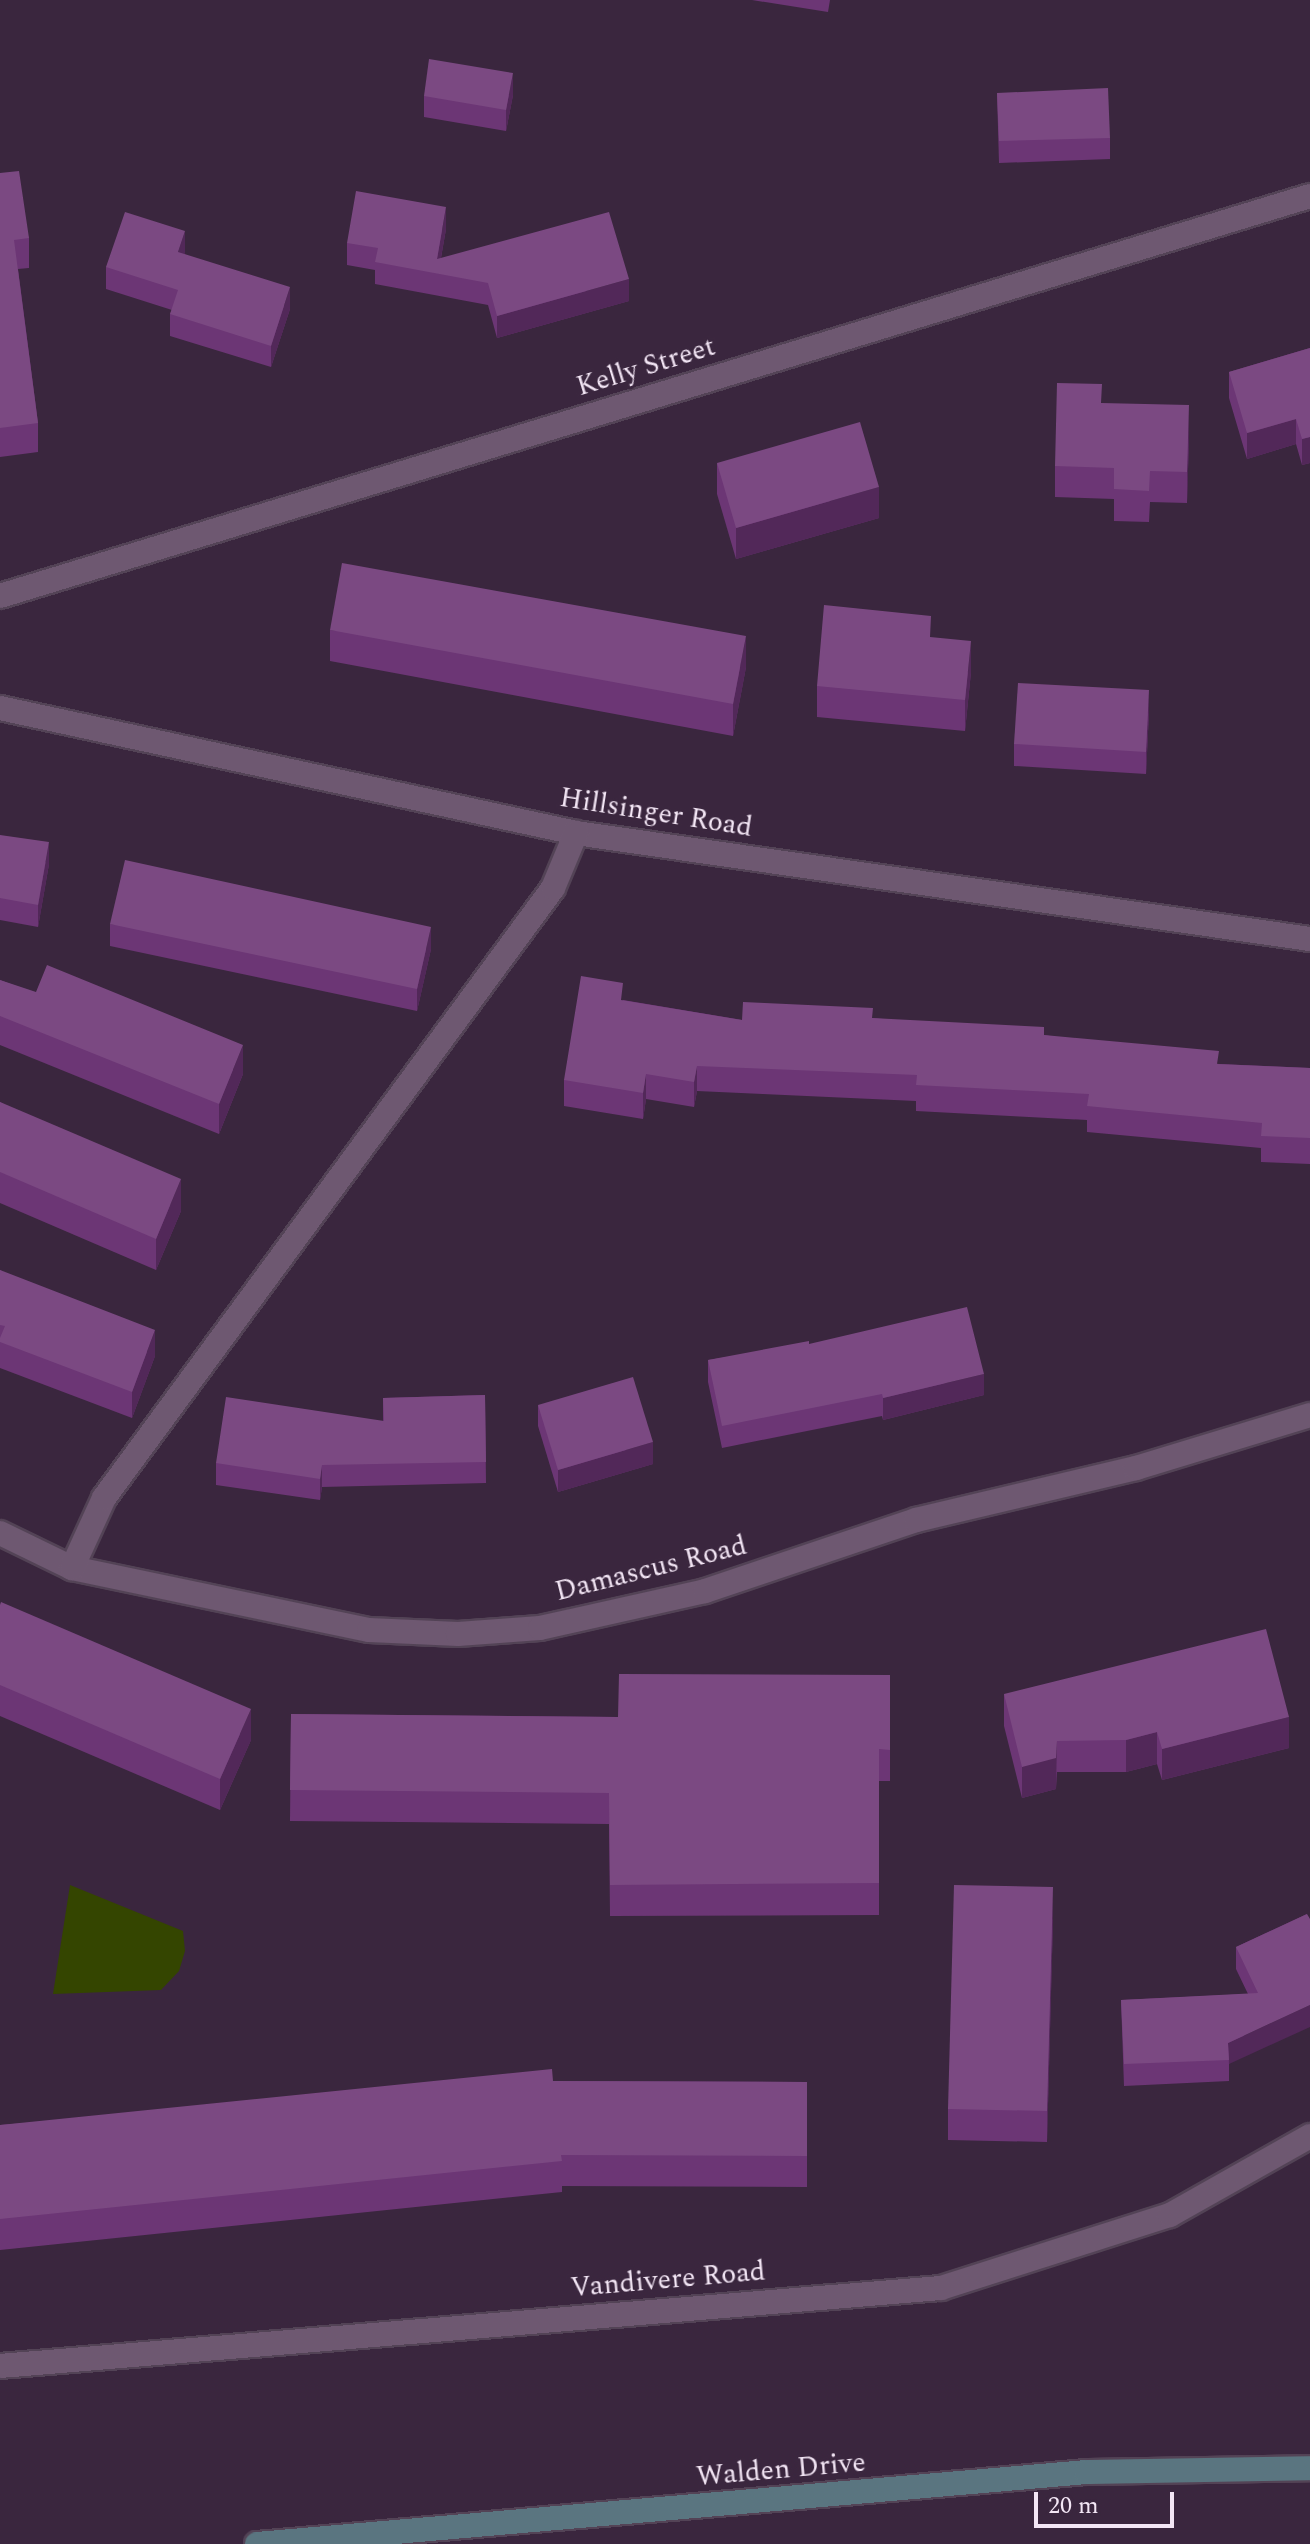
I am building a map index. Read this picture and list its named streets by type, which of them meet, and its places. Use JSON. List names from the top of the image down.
{
  "streets": {
    "street": [
      "Kelly Street",
      "Hillsinger Road",
      "Damascus Road",
      "Vandivere Road",
      "Walden Drive"
    ]
  },
  "scale_bar": "20 m"
}
